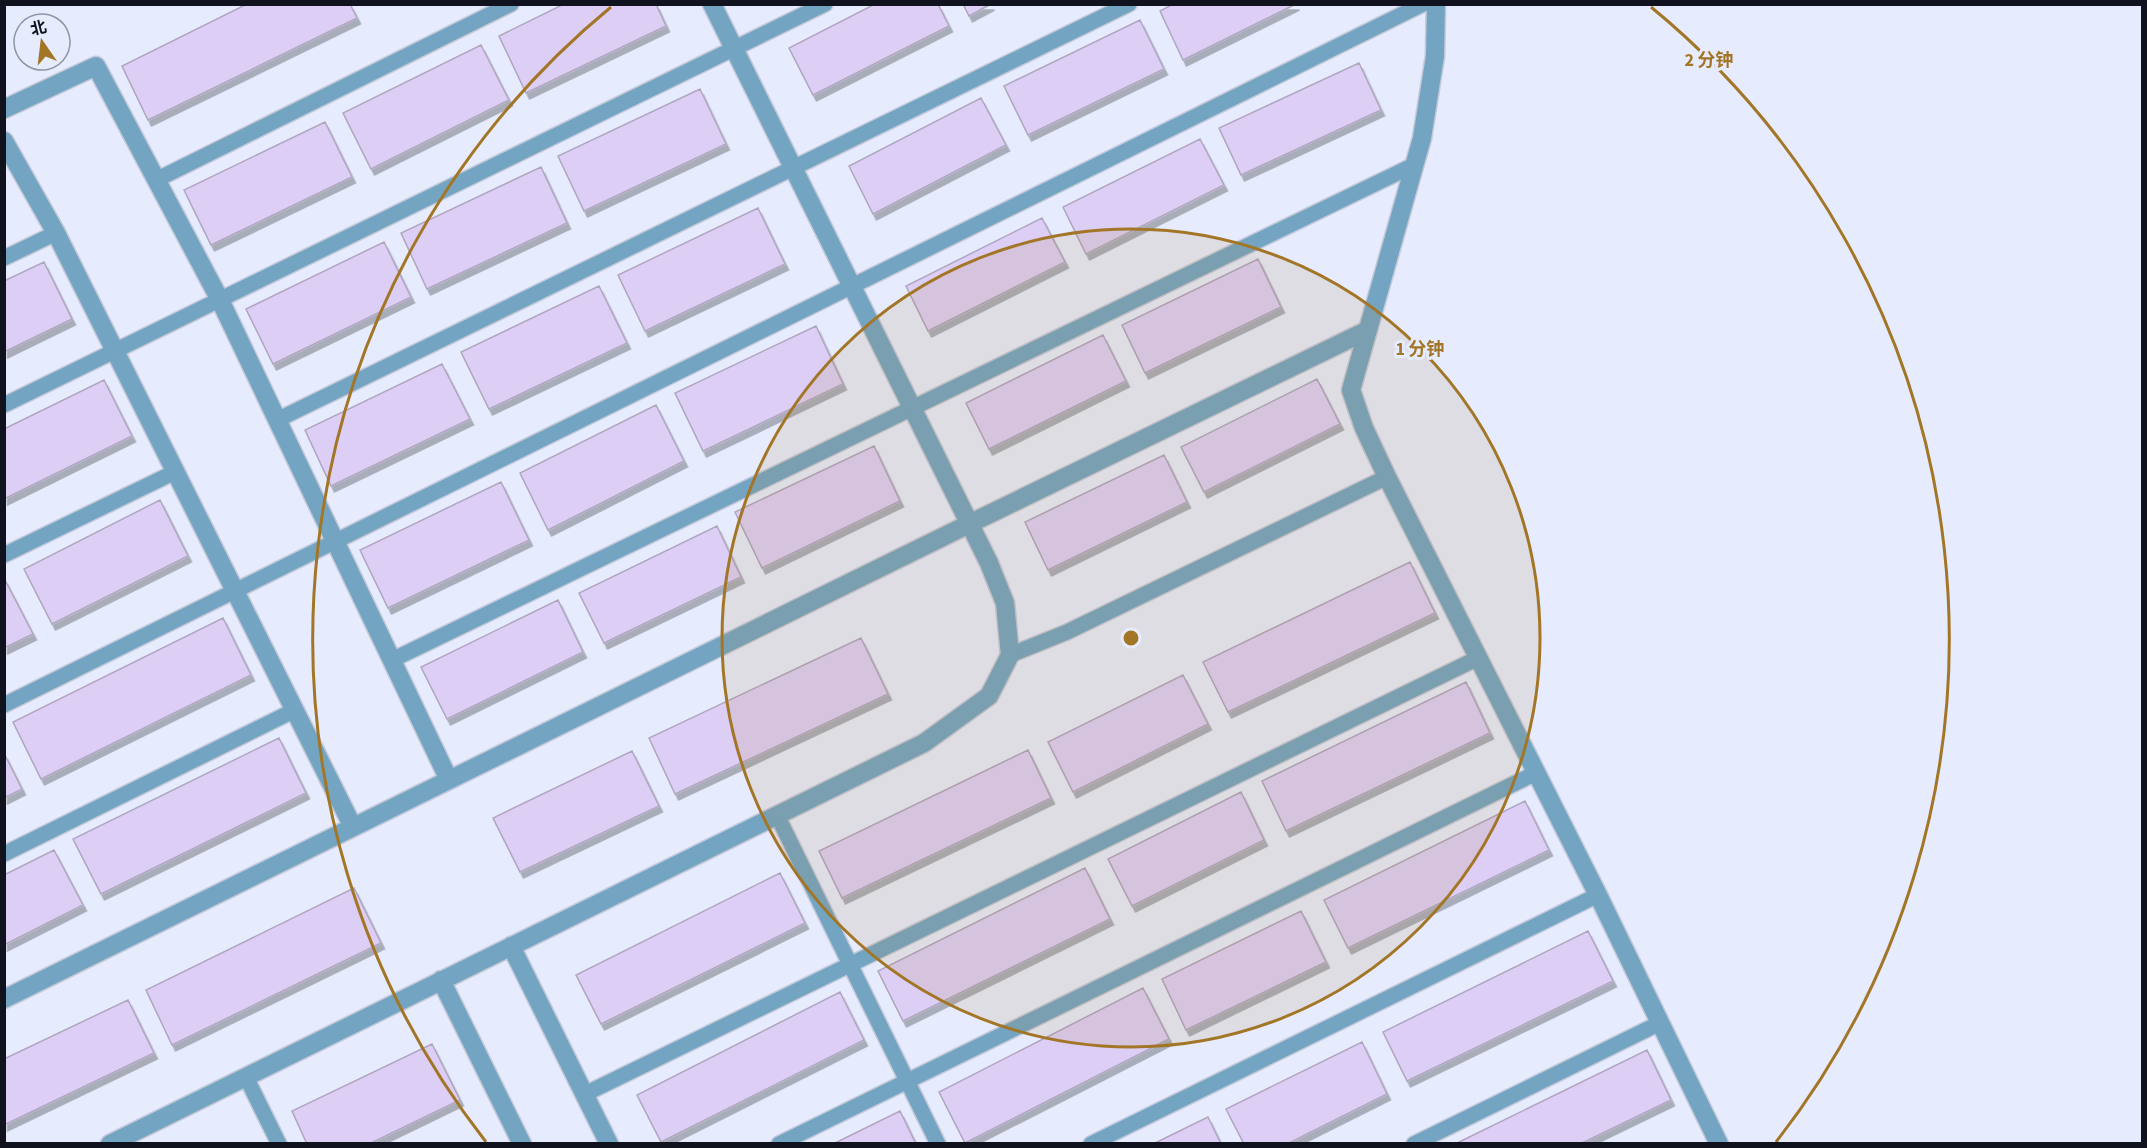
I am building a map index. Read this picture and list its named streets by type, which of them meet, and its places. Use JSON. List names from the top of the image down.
{
  "north": "top",
  "rings": ["2 分钟", "1 分钟"]
}
